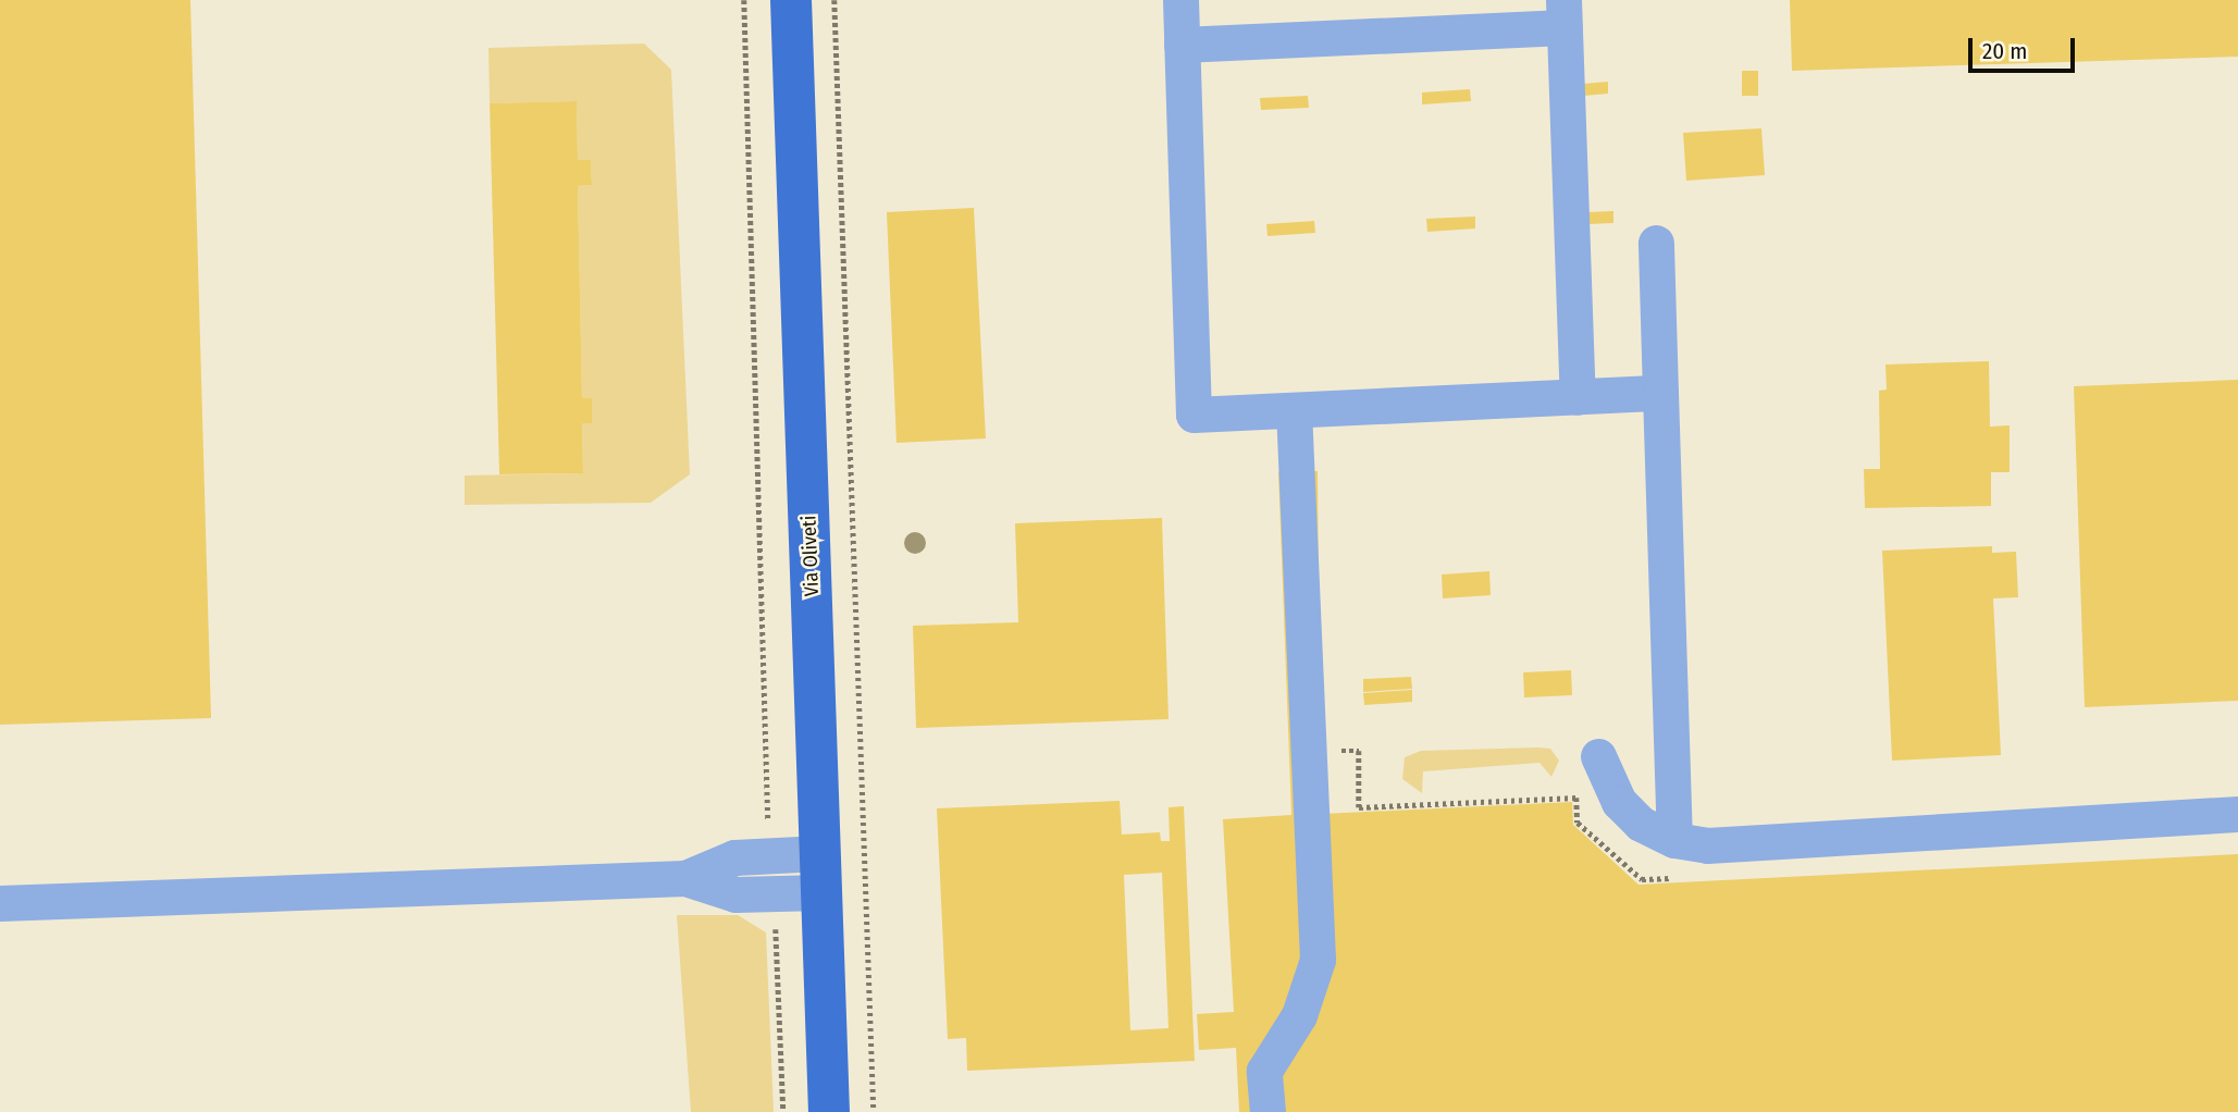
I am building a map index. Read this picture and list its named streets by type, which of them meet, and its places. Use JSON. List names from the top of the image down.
{
  "streets": {
    "main road": ["Via Oliveti"]
  },
  "scale_bar": "20 m"
}
